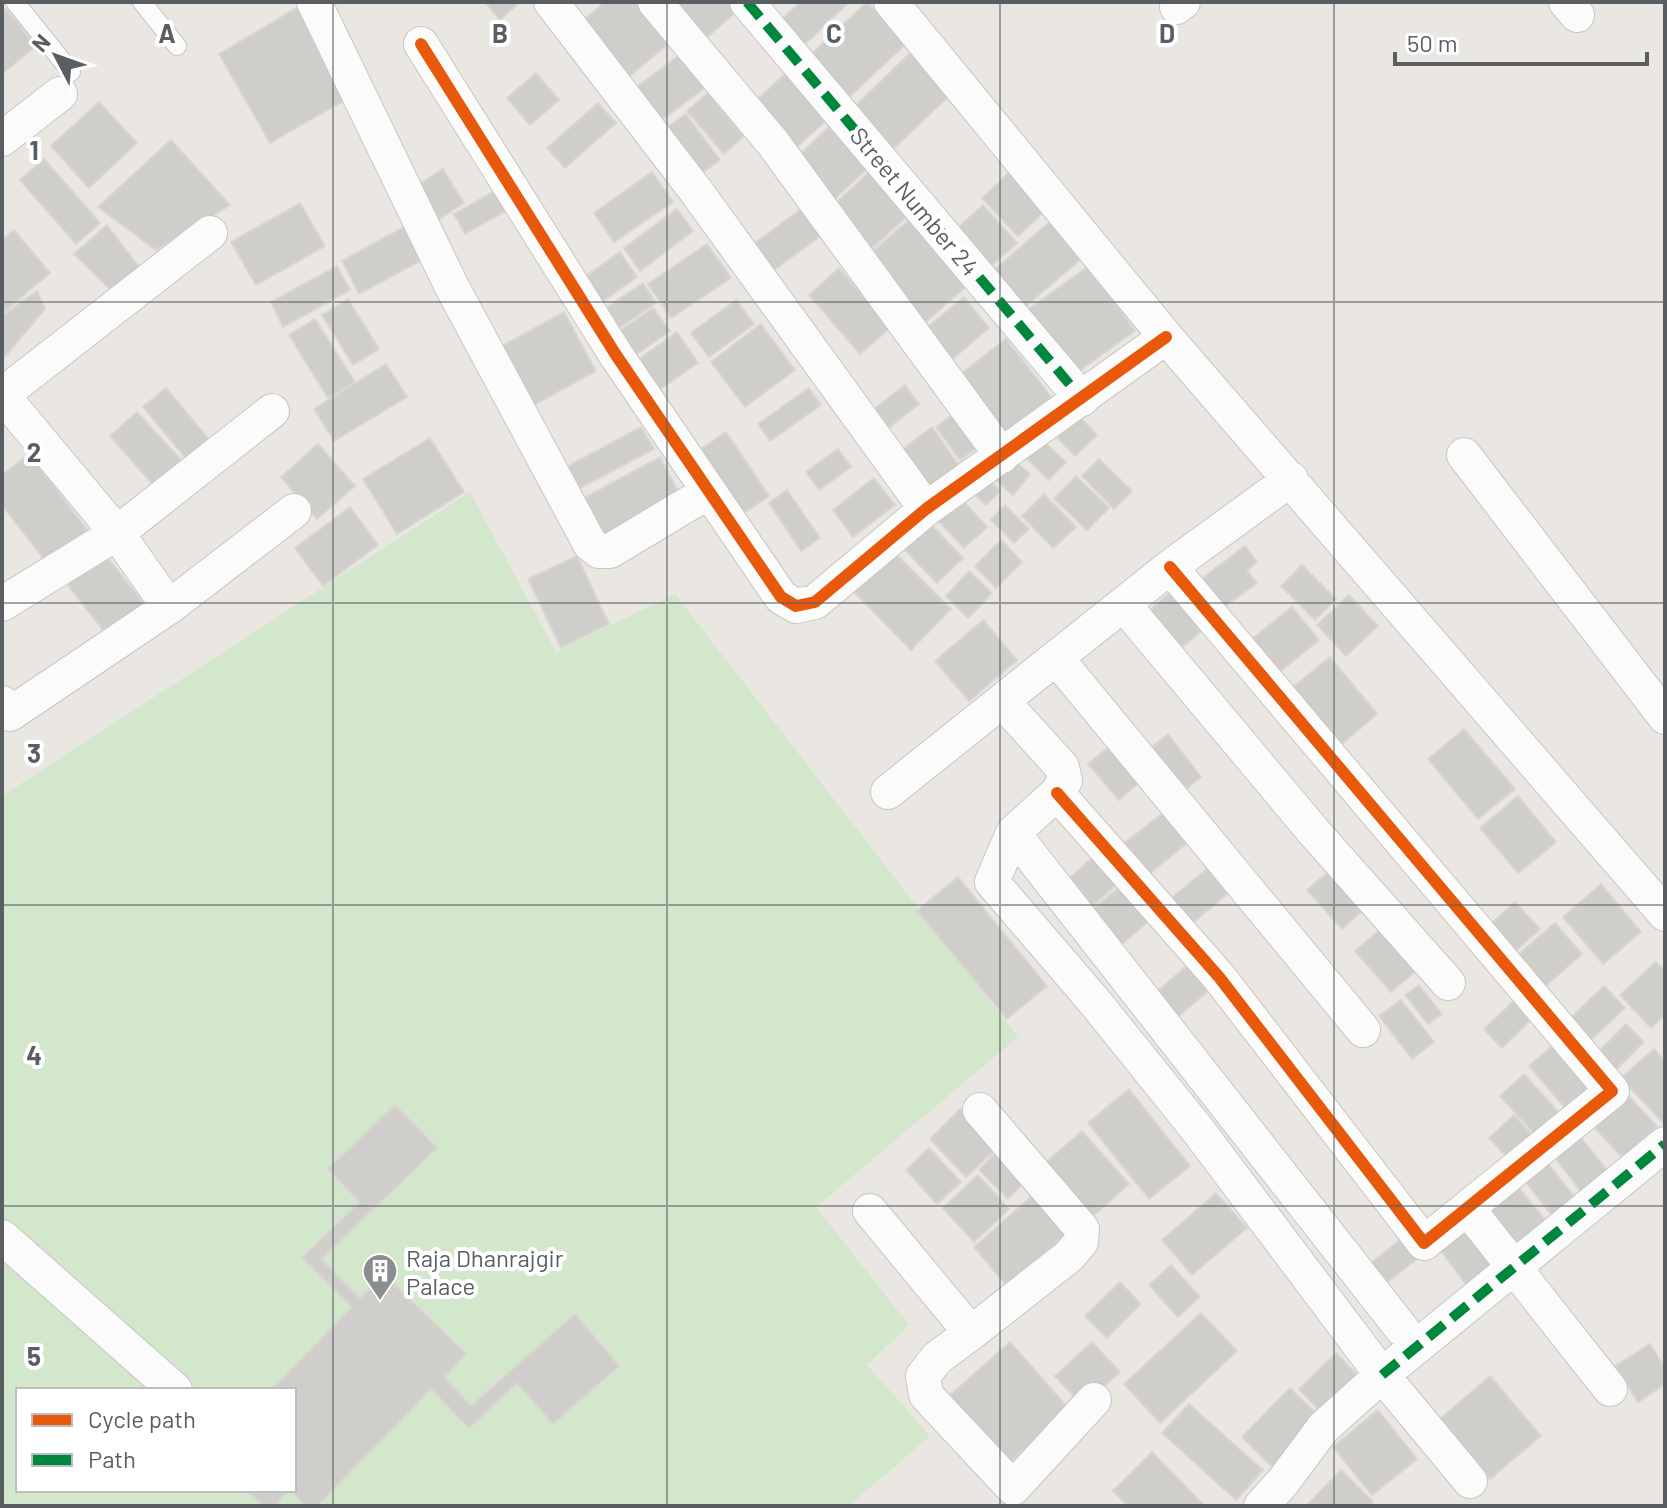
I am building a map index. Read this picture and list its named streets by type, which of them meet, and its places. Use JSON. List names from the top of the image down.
{
  "streets": {
    "street": ["Street Number 24"]
  },
  "places": {
    "building": ["Raja Dhanrajgir Palace"]
  },
  "legend": ["Cycle path", "Path"],
  "scale_bar": "50 m",
  "north": "top left",
  "grid": {
    "columns": [
      "A",
      "B",
      "C",
      "D"
    ],
    "rows": [
      "1",
      "2",
      "3",
      "4",
      "5"
    ]
  }
}
